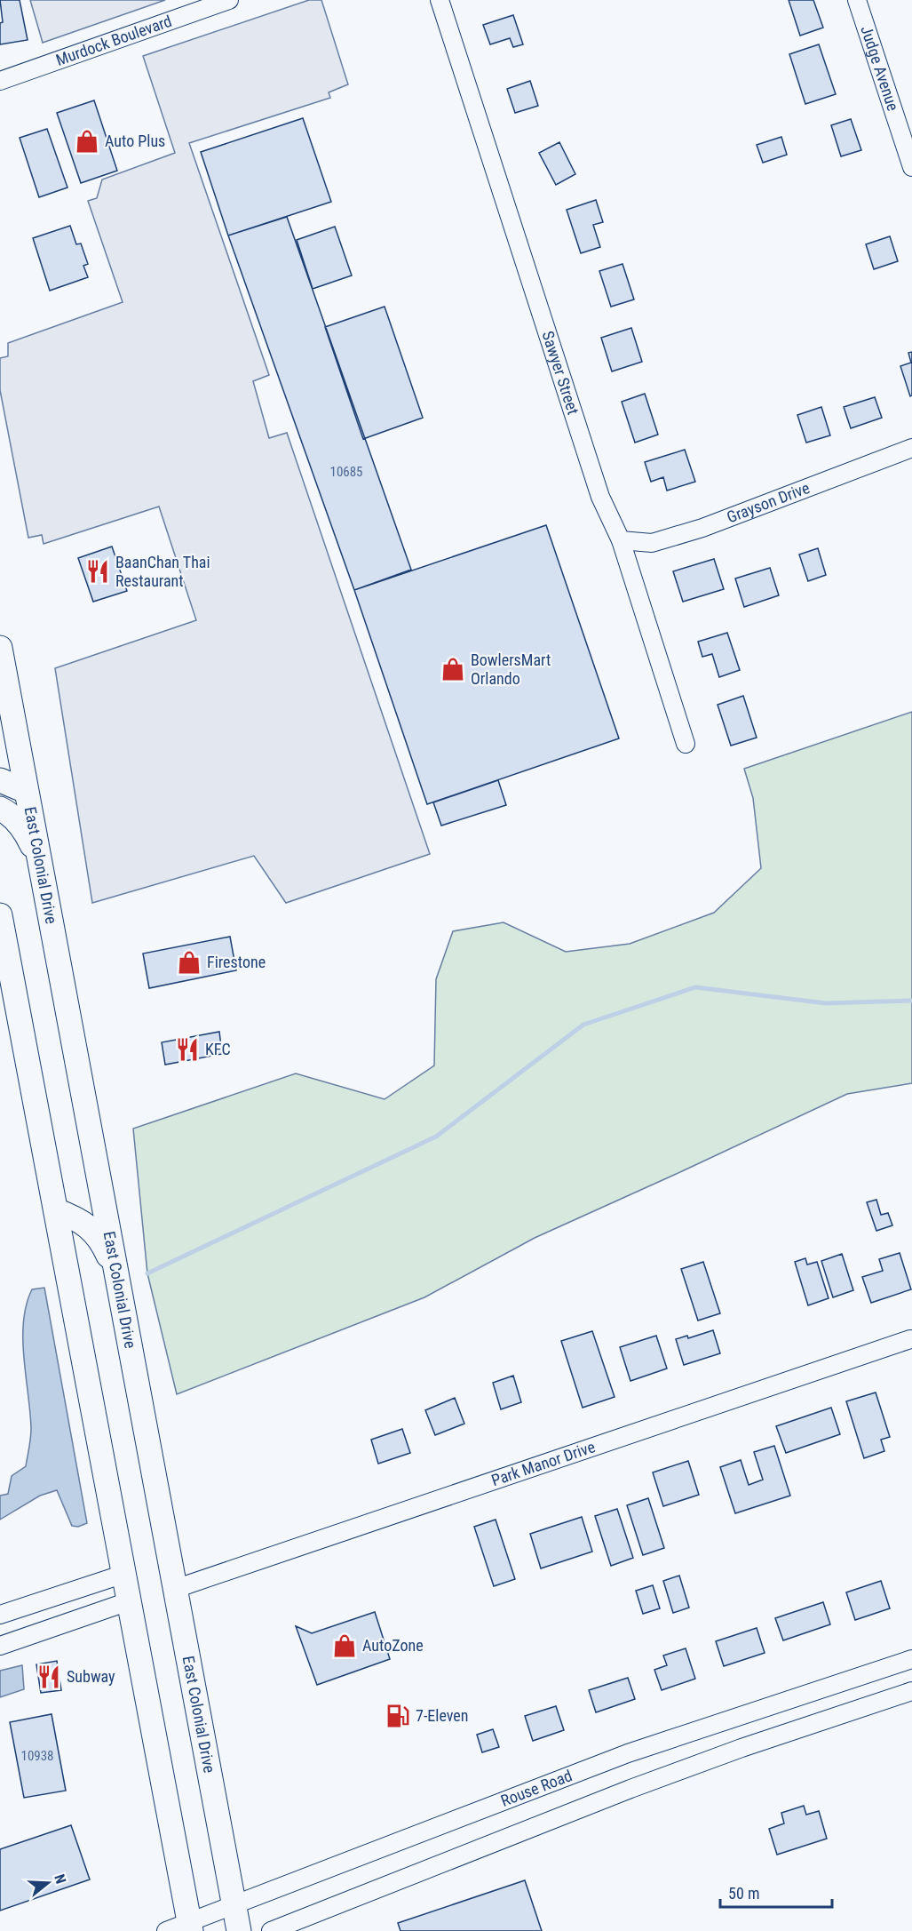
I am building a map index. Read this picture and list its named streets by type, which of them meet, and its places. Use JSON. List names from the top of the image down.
{
  "streets": {
    "highway": ["East Colonial Drive"],
    "street": [
      "Murdock Boulevard",
      "Judge Avenue",
      "Sawyer Street",
      "Grayson Drive",
      "Park Manor Drive",
      "Rouse Road"
    ]
  },
  "crossings": [
    ["Sawyer Street", "Grayson Drive"],
    ["East Colonial Drive", "Park Manor Drive"],
    ["East Colonial Drive", "Rouse Road"]
  ],
  "places": {
    "shop": [
      "Auto Plus",
      "BowlersMart Orlando",
      "Firestone",
      "AutoZone"
    ],
    "restaurant": ["BaanChan Thai Restaurant", "KFC", "Subway"],
    "fuel station": ["7-Eleven"]
  },
  "house_numbers": ["10685", "10938"],
  "scale_bar": "50 m",
  "north": "right"
}
